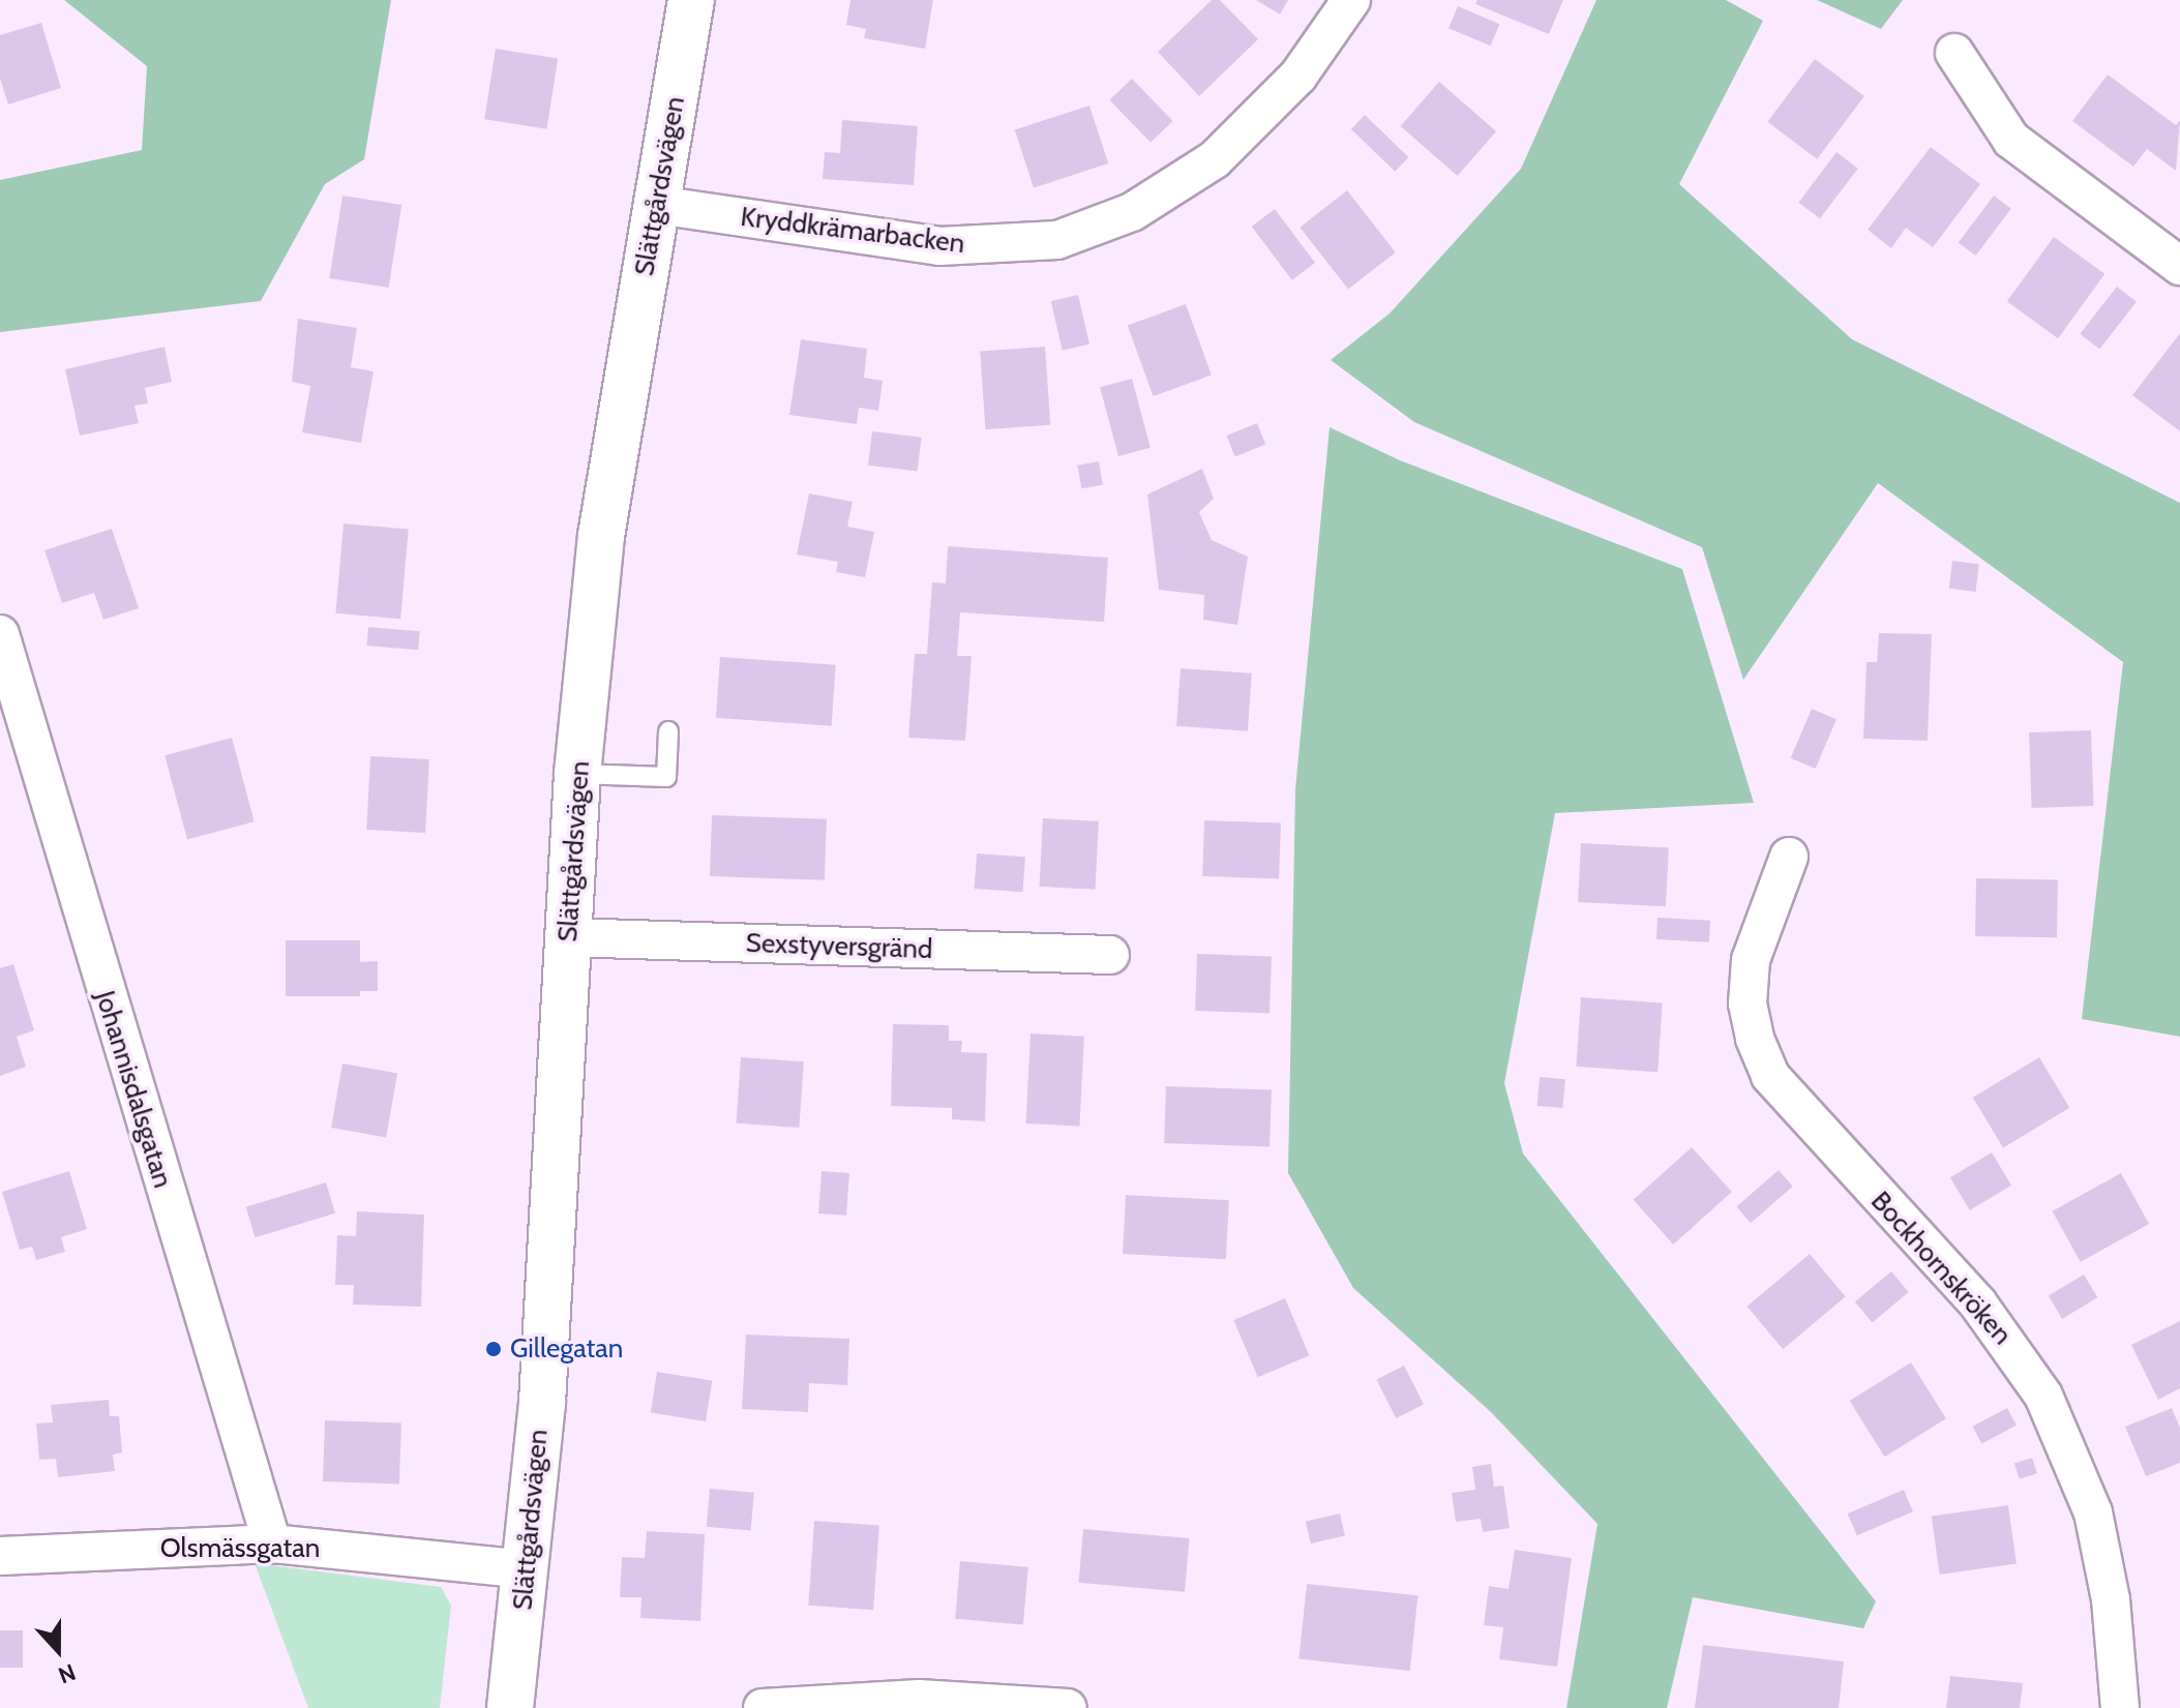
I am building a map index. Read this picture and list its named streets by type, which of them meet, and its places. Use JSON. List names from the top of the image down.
{
  "streets": {
    "street": [
      "Slättgårdsvägen",
      "Kryddkrämarbacken",
      "Sexstyversgränd",
      "Johannisdalsgatan",
      "Bockhornskröken",
      "Olsmässgatan"
    ]
  },
  "crossings": [
    ["Slättgårdsvägen", "Kryddkrämarbacken"],
    ["Slättgårdsvägen", "Sexstyversgränd"],
    ["Slättgårdsvägen", "Olsmässgatan"],
    ["Johannisdalsgatan", "Olsmässgatan"]
  ],
  "places": ["Gillegatan"],
  "north": "bottom"
}
